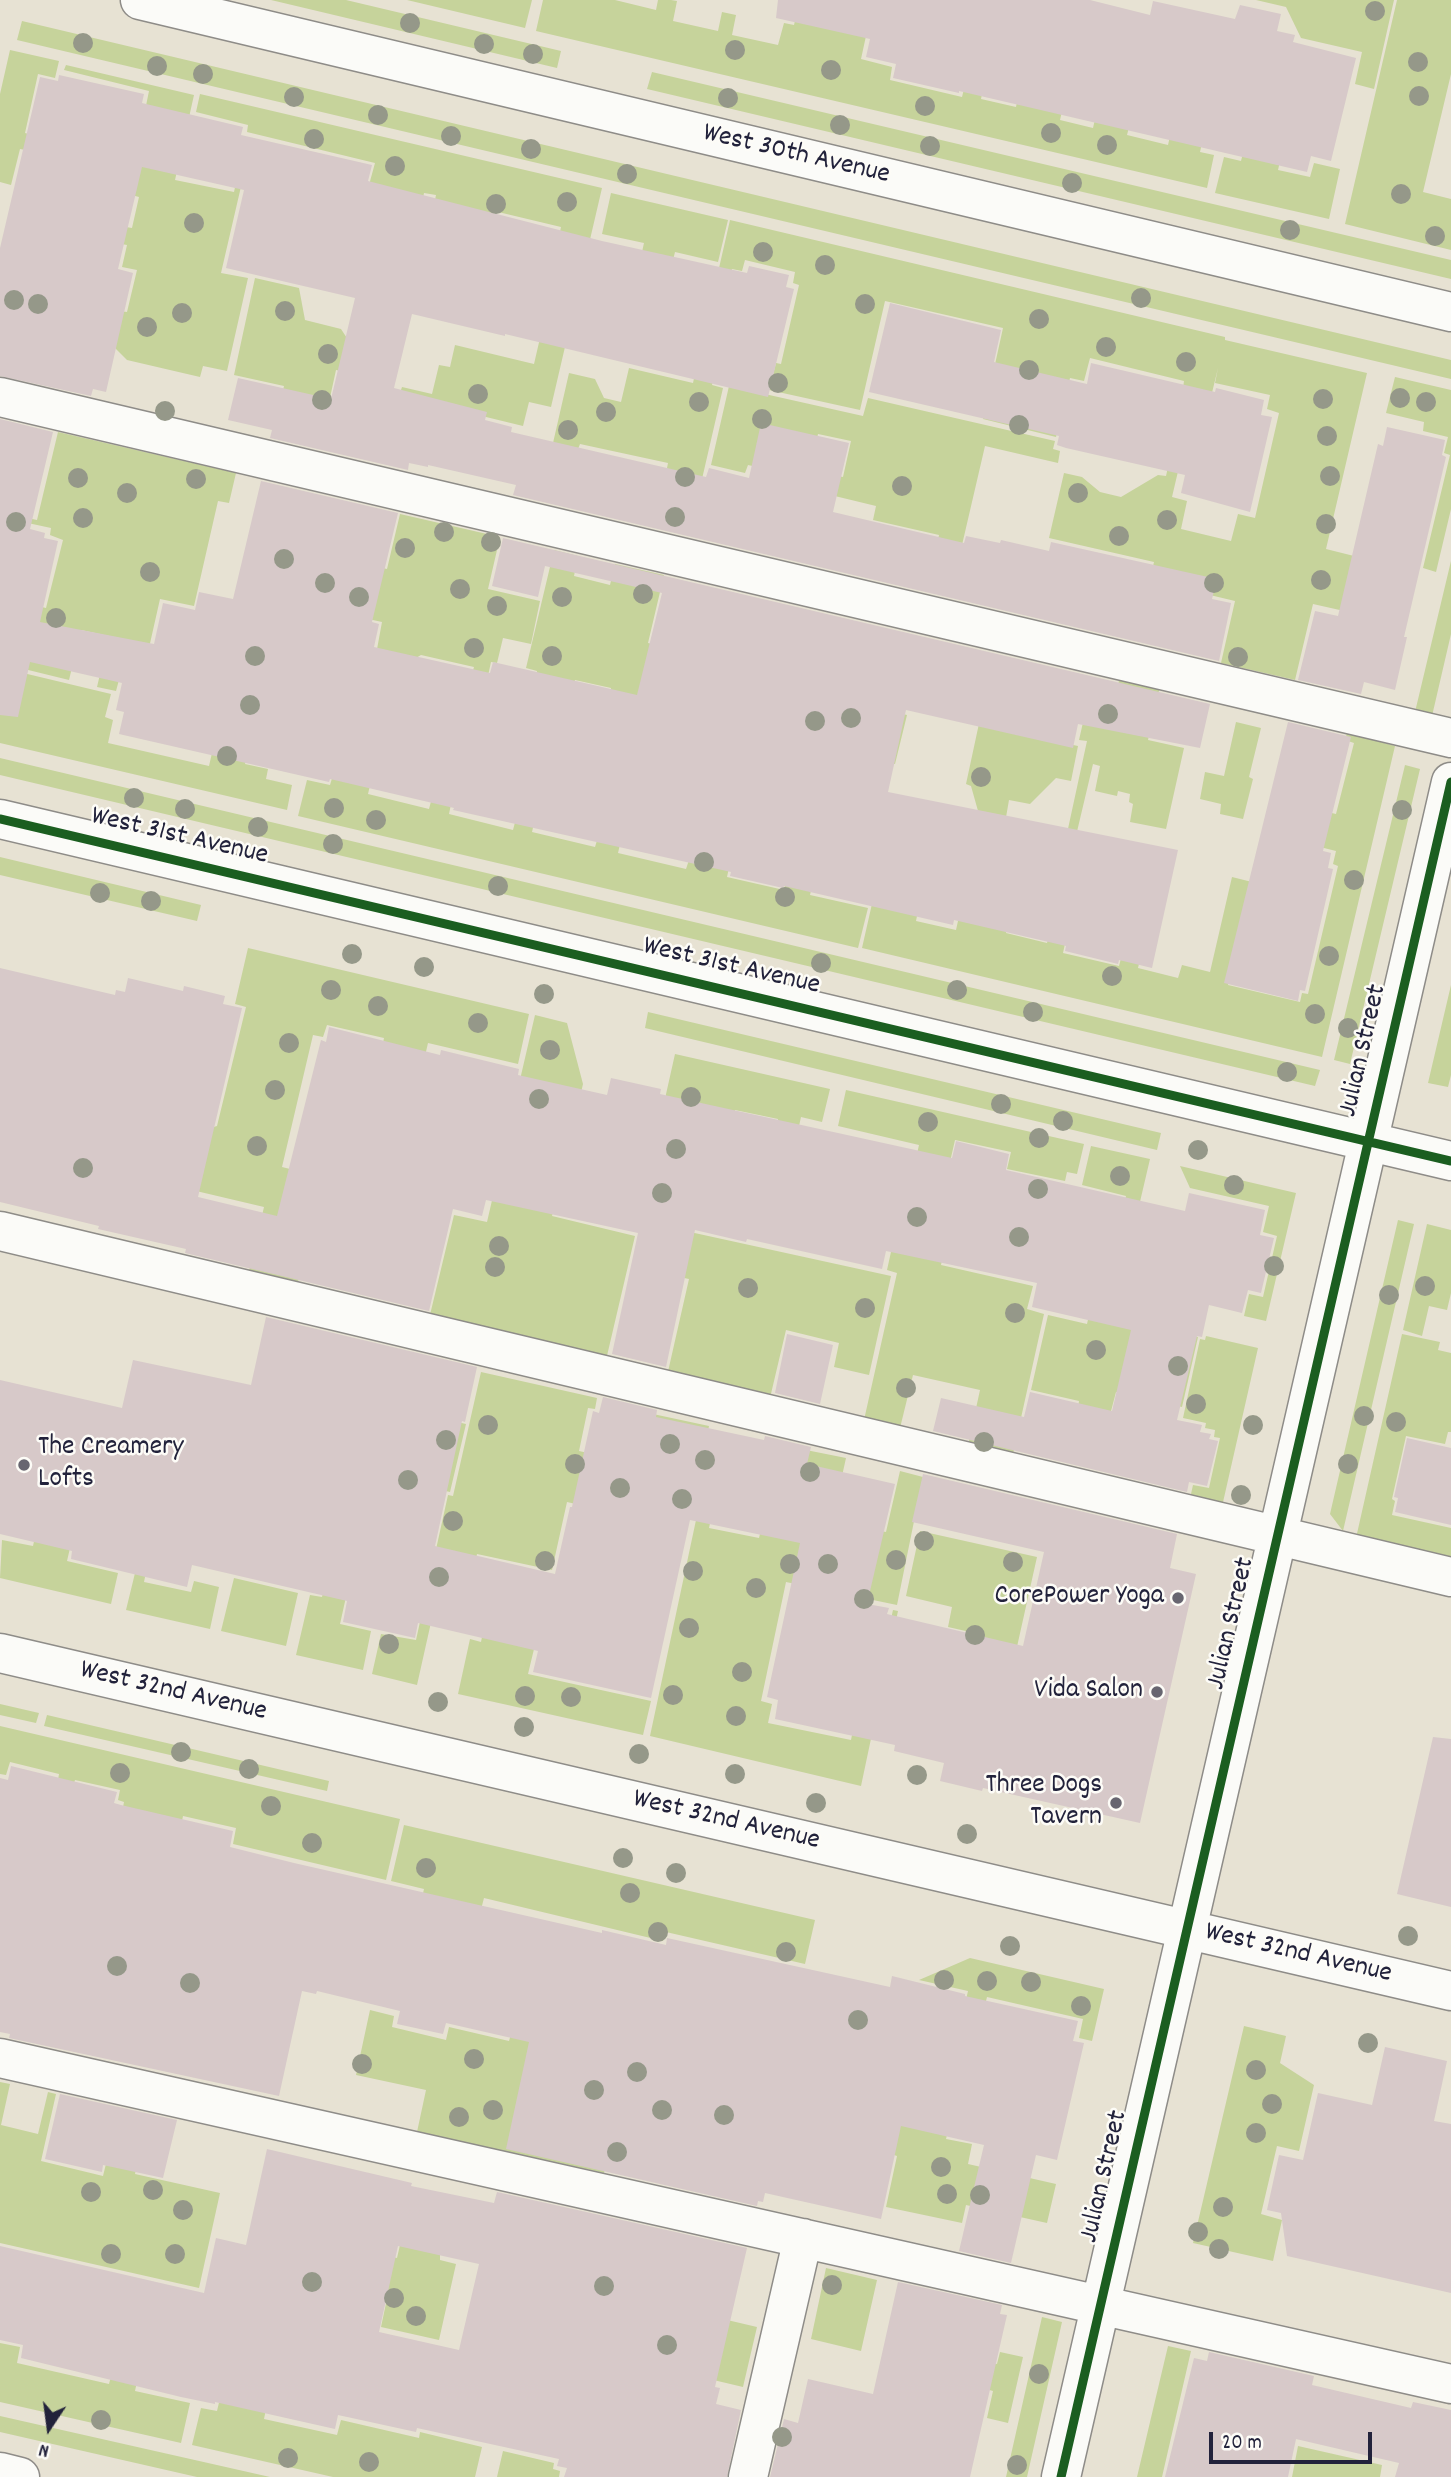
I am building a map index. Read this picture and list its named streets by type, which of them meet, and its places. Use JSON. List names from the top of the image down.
{
  "streets": {
    "street": [
      "West 30th Avenue",
      "West 31st Avenue",
      "Julian Street",
      "West 32nd Avenue"
    ]
  },
  "crossings": [
    ["West 31st Avenue", "Julian Street"],
    ["Julian Street", "West 32nd Avenue"]
  ],
  "places": [
    "The Creamery Lofts",
    "CorePower Yoga",
    "Vida Salon",
    "Three Dogs Tavern"
  ],
  "scale_bar": "20 m",
  "north": "bottom"
}
